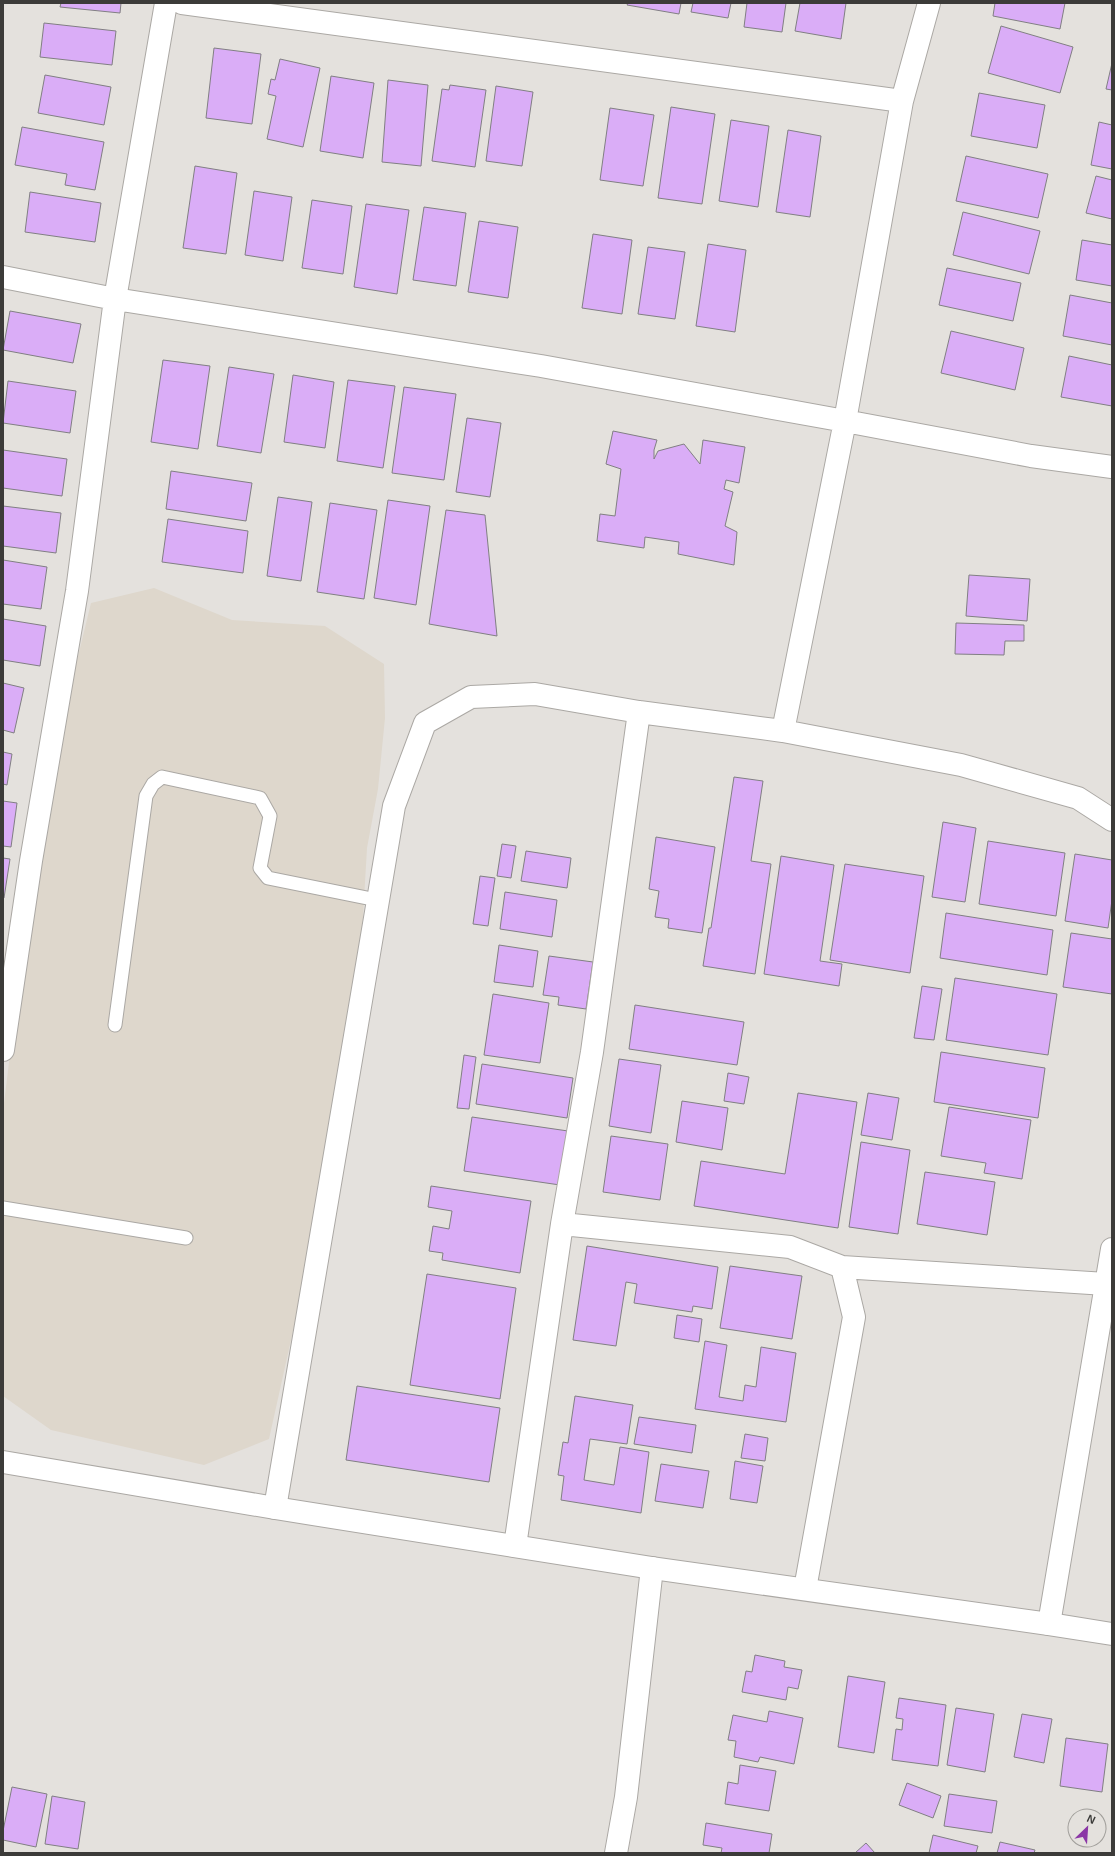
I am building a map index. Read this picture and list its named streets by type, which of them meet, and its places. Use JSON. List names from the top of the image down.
{
  "north": "top right"
}
